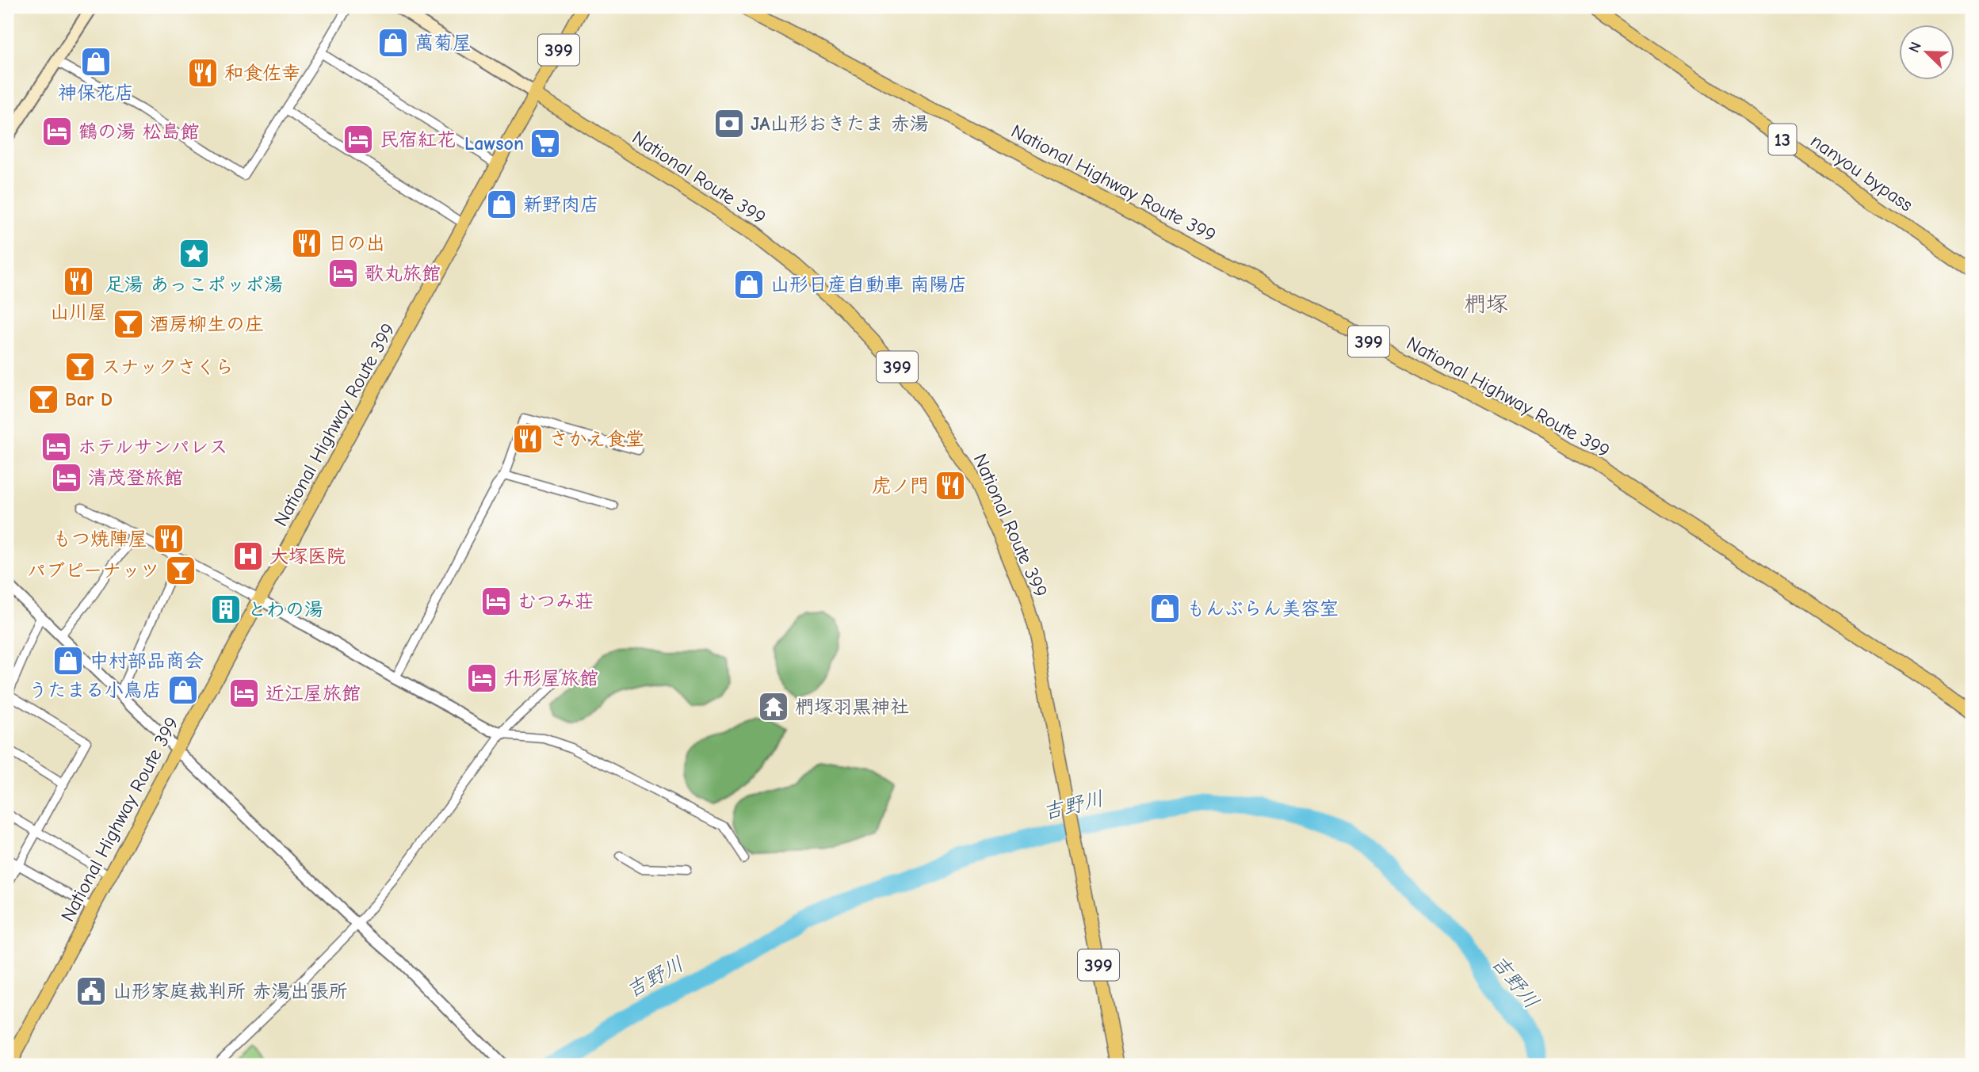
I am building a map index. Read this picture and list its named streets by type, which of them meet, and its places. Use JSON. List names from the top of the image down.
{
  "streets": {
    "highway": [
      "399",
      "13",
      "nanyou bypass",
      "National Route 399",
      "National Highway Route 399"
    ]
  },
  "crossings": [
    ["National Route 399", "National Highway Route 399"]
  ],
  "districts": ["椚塚"],
  "water": ["吉野川"],
  "places": {
    "shop": [
      "萬菊屋",
      "神保花店",
      "新野肉店",
      "山形日産自動車 南陽店",
      "もんぶらん美容室",
      "中村部品商会",
      "うたまる小鳥店"
    ],
    "restaurant": [
      "和食佐幸",
      "日の出",
      "山川屋",
      "さかえ食堂",
      "虎ノ門",
      "もつ焼陣屋"
    ],
    "bank": ["JA山形おきたま 赤湯"],
    "hotel": [
      "鶴の湯 松島館",
      "民宿紅花",
      "歌丸旅館",
      "ホテルサンパレス",
      "清茂登旅館",
      "むつみ荘",
      "升形屋旅館",
      "近江屋旅館"
    ],
    "supermarket": ["Lawson"],
    "place": ["足湯 あっこポッポ湯"],
    "bar": [
      "酒房柳生の庄",
      "スナックさくら",
      "Bar D",
      "パブピーナッツ"
    ],
    "hospital": ["大塚医院"],
    "building": ["とわの湯"],
    "temple": ["椚塚羽黒神社"],
    "public building": ["山形家庭裁判所 赤湯出張所"]
  },
  "north": "top left"
}
